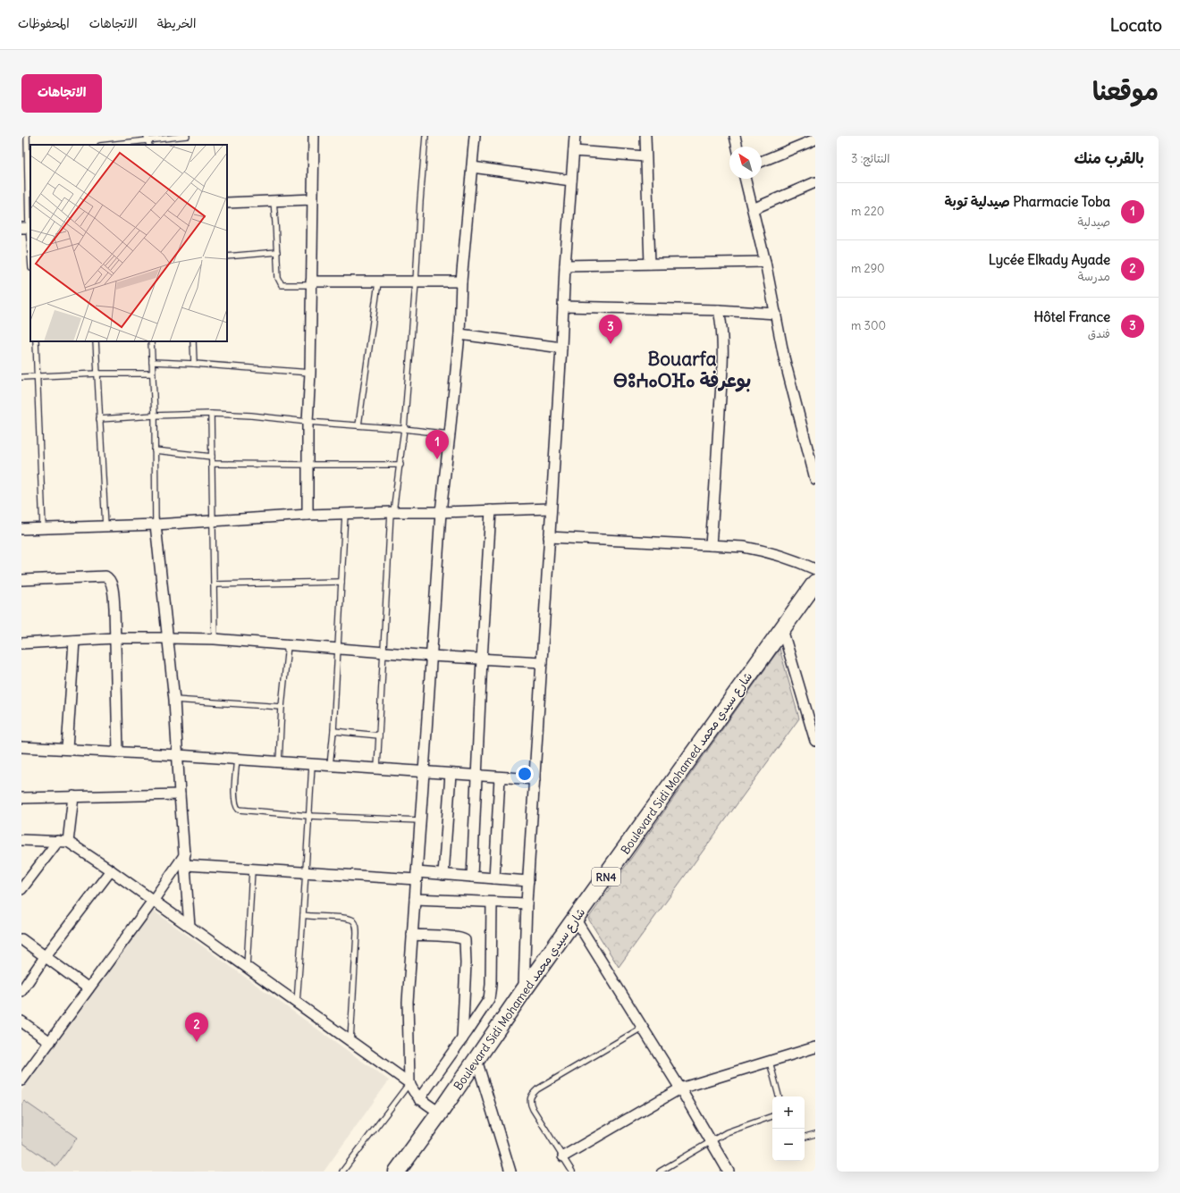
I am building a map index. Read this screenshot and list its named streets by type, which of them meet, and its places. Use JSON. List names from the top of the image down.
{
  "streets": {
    "main road": ["Boulevard Sidi Mohamed شارع سيدي محمد", "RN4"]
  },
  "districts": ["Bouarfa ⴱⵓⵄⴰⵔⴼⴰ بوعرفة"],
  "north": "top left",
  "page": {
    "header": "Locato",
    "nav": ["الخريطة", "الاتجاهات", "المحفوظات"],
    "title": "موقعنا",
    "buttons": "الاتجاهات",
    "heading": ["بالقرب منك", "النتائج: 3"],
    "list": [
      {
        "mark": "1",
        "name": "Pharmacie Toba صيدلية توبة",
        "note": "صيدلية",
        "value": "220 m"
      },
      {
        "mark": "2",
        "name": "Lycée Elkady Ayade",
        "note": "مدرسة",
        "value": "290 m"
      },
      {
        "mark": "3",
        "name": "Hôtel France",
        "note": "فندق",
        "value": "300 m"
      }
    ],
    "pins": ["3", "1", "2"],
    "map_buttons": ["+", "−"]
  }
}
